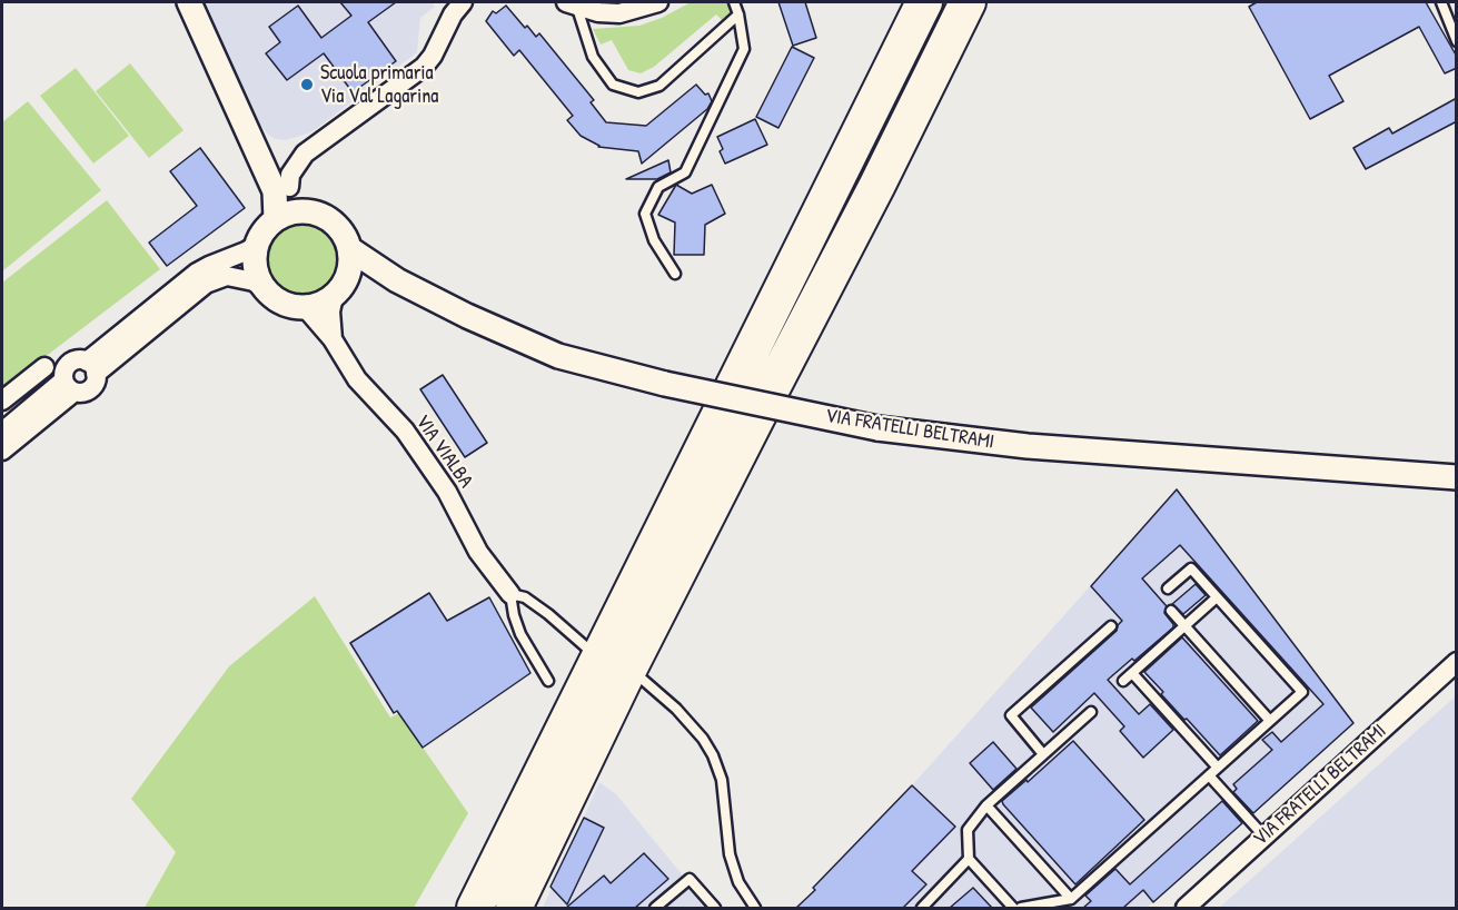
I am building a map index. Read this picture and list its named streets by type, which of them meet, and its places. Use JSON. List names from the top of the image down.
{
  "streets": {
    "street": ["VIA FRATELLI BELTRAMI", "VIA VIALBA"]
  },
  "crossings": [
    ["VIA FRATELLI BELTRAMI", "VIA VIALBA"]
  ],
  "places": ["Scuola primaria Via Val Lagarina"]
}
